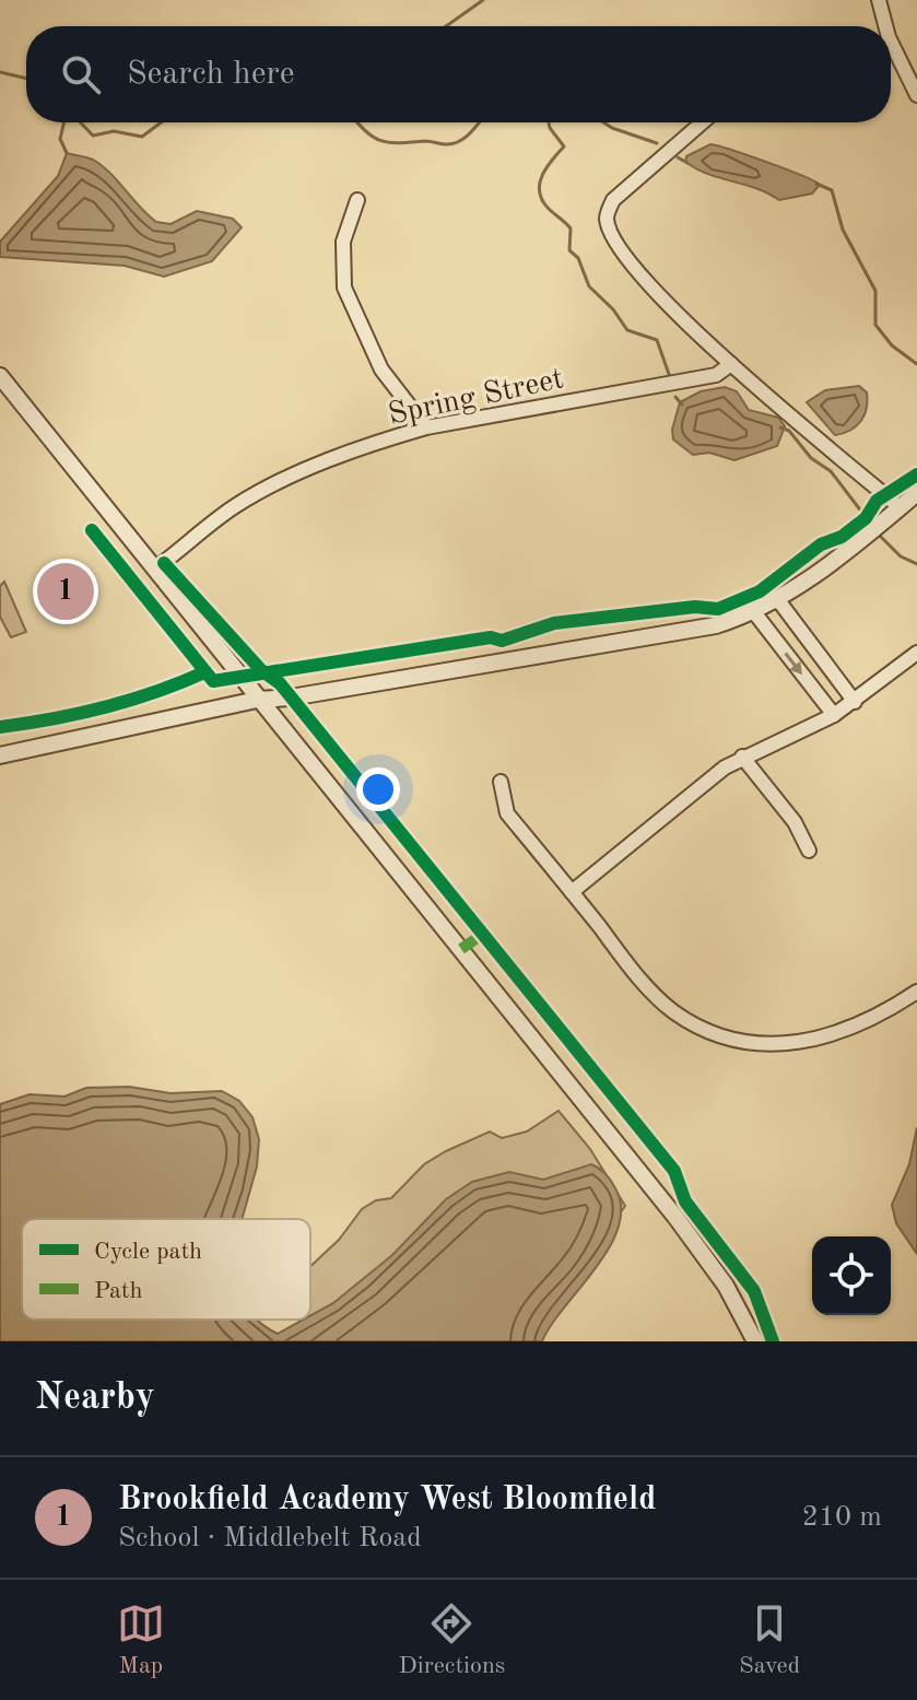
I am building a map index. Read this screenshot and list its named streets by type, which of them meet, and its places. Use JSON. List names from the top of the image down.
{
  "streets": {
    "street": ["Spring Street"]
  },
  "legend": ["Cycle path", "Path"],
  "page": {
    "search": "Search here",
    "pins": "1",
    "heading": "Nearby",
    "list": [
      {
        "mark": "1",
        "name": "Brookfield Academy West Bloomfield",
        "note": "School · Middlebelt Road",
        "value": "210 m"
      }
    ],
    "nav": ["Map", "Directions", "Saved"]
  }
}
